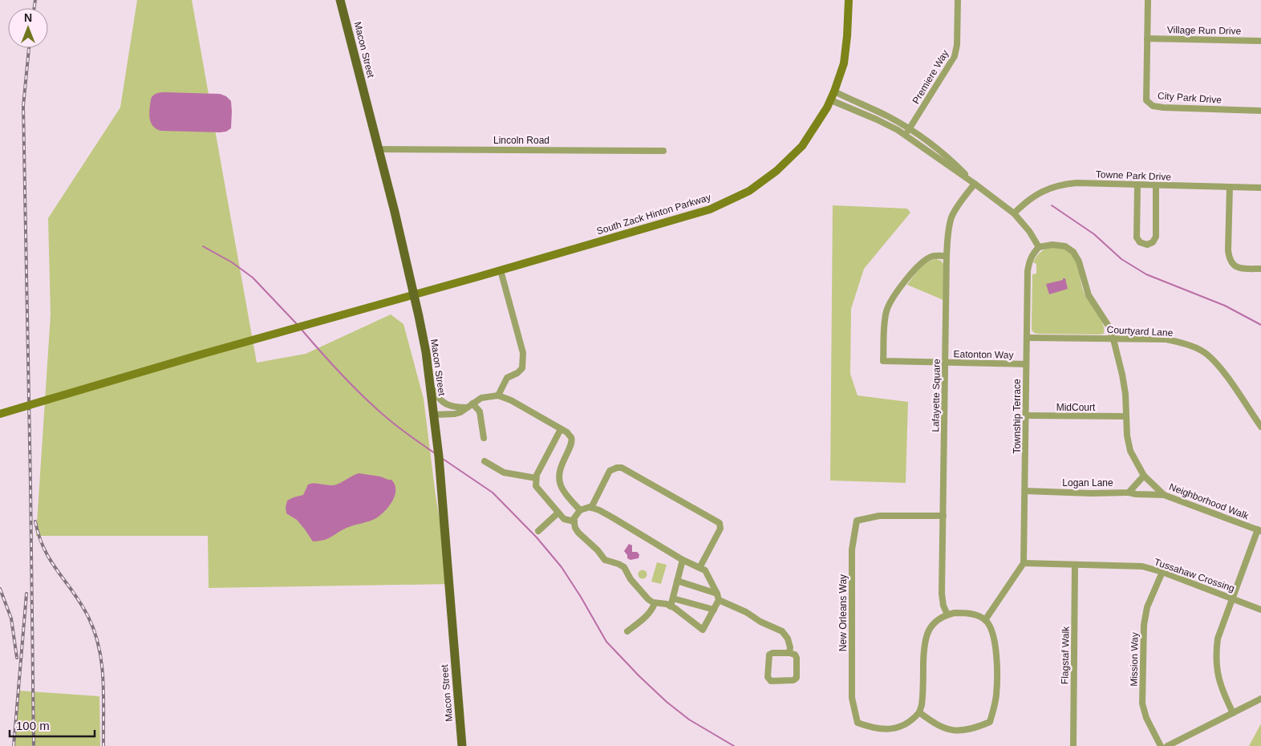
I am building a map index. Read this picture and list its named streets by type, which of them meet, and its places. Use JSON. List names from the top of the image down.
{
  "streets": {
    "main road": ["Macon Street", "South Zack Hinton Parkway"],
    "street": [
      "Village Run Drive",
      "Premiere Way",
      "City Park Drive",
      "Lincoln Road",
      "Towne Park Drive",
      "Courtyard Lane",
      "Eatonton Way",
      "Lafayette Square",
      "MidCourt",
      "Township Terrace",
      "Logan Lane",
      "Neighborhood Walk",
      "Tussahaw Crossing",
      "New Orleans Way",
      "Flagstaf Walk",
      "Mission Way"
    ]
  },
  "crossings": [
    ["Village Run Drive", "City Park Drive"],
    ["Macon Street", "Lincoln Road"],
    ["Macon Street", "South Zack Hinton Parkway"],
    ["Courtyard Lane", "Township Terrace"],
    ["Courtyard Lane", "Neighborhood Walk"],
    ["Eatonton Way", "Lafayette Square"],
    ["Eatonton Way", "Township Terrace"],
    ["Lafayette Square", "New Orleans Way"],
    ["MidCourt", "Township Terrace"],
    ["MidCourt", "Neighborhood Walk"],
    ["Township Terrace", "Logan Lane"],
    ["Township Terrace", "Neighborhood Walk"],
    ["Township Terrace", "Tussahaw Crossing"],
    ["Logan Lane", "Neighborhood Walk"],
    ["Tussahaw Crossing", "Flagstaf Walk"],
    ["Tussahaw Crossing", "Mission Way"]
  ],
  "scale_bar": "100 m",
  "north": "top"
}
